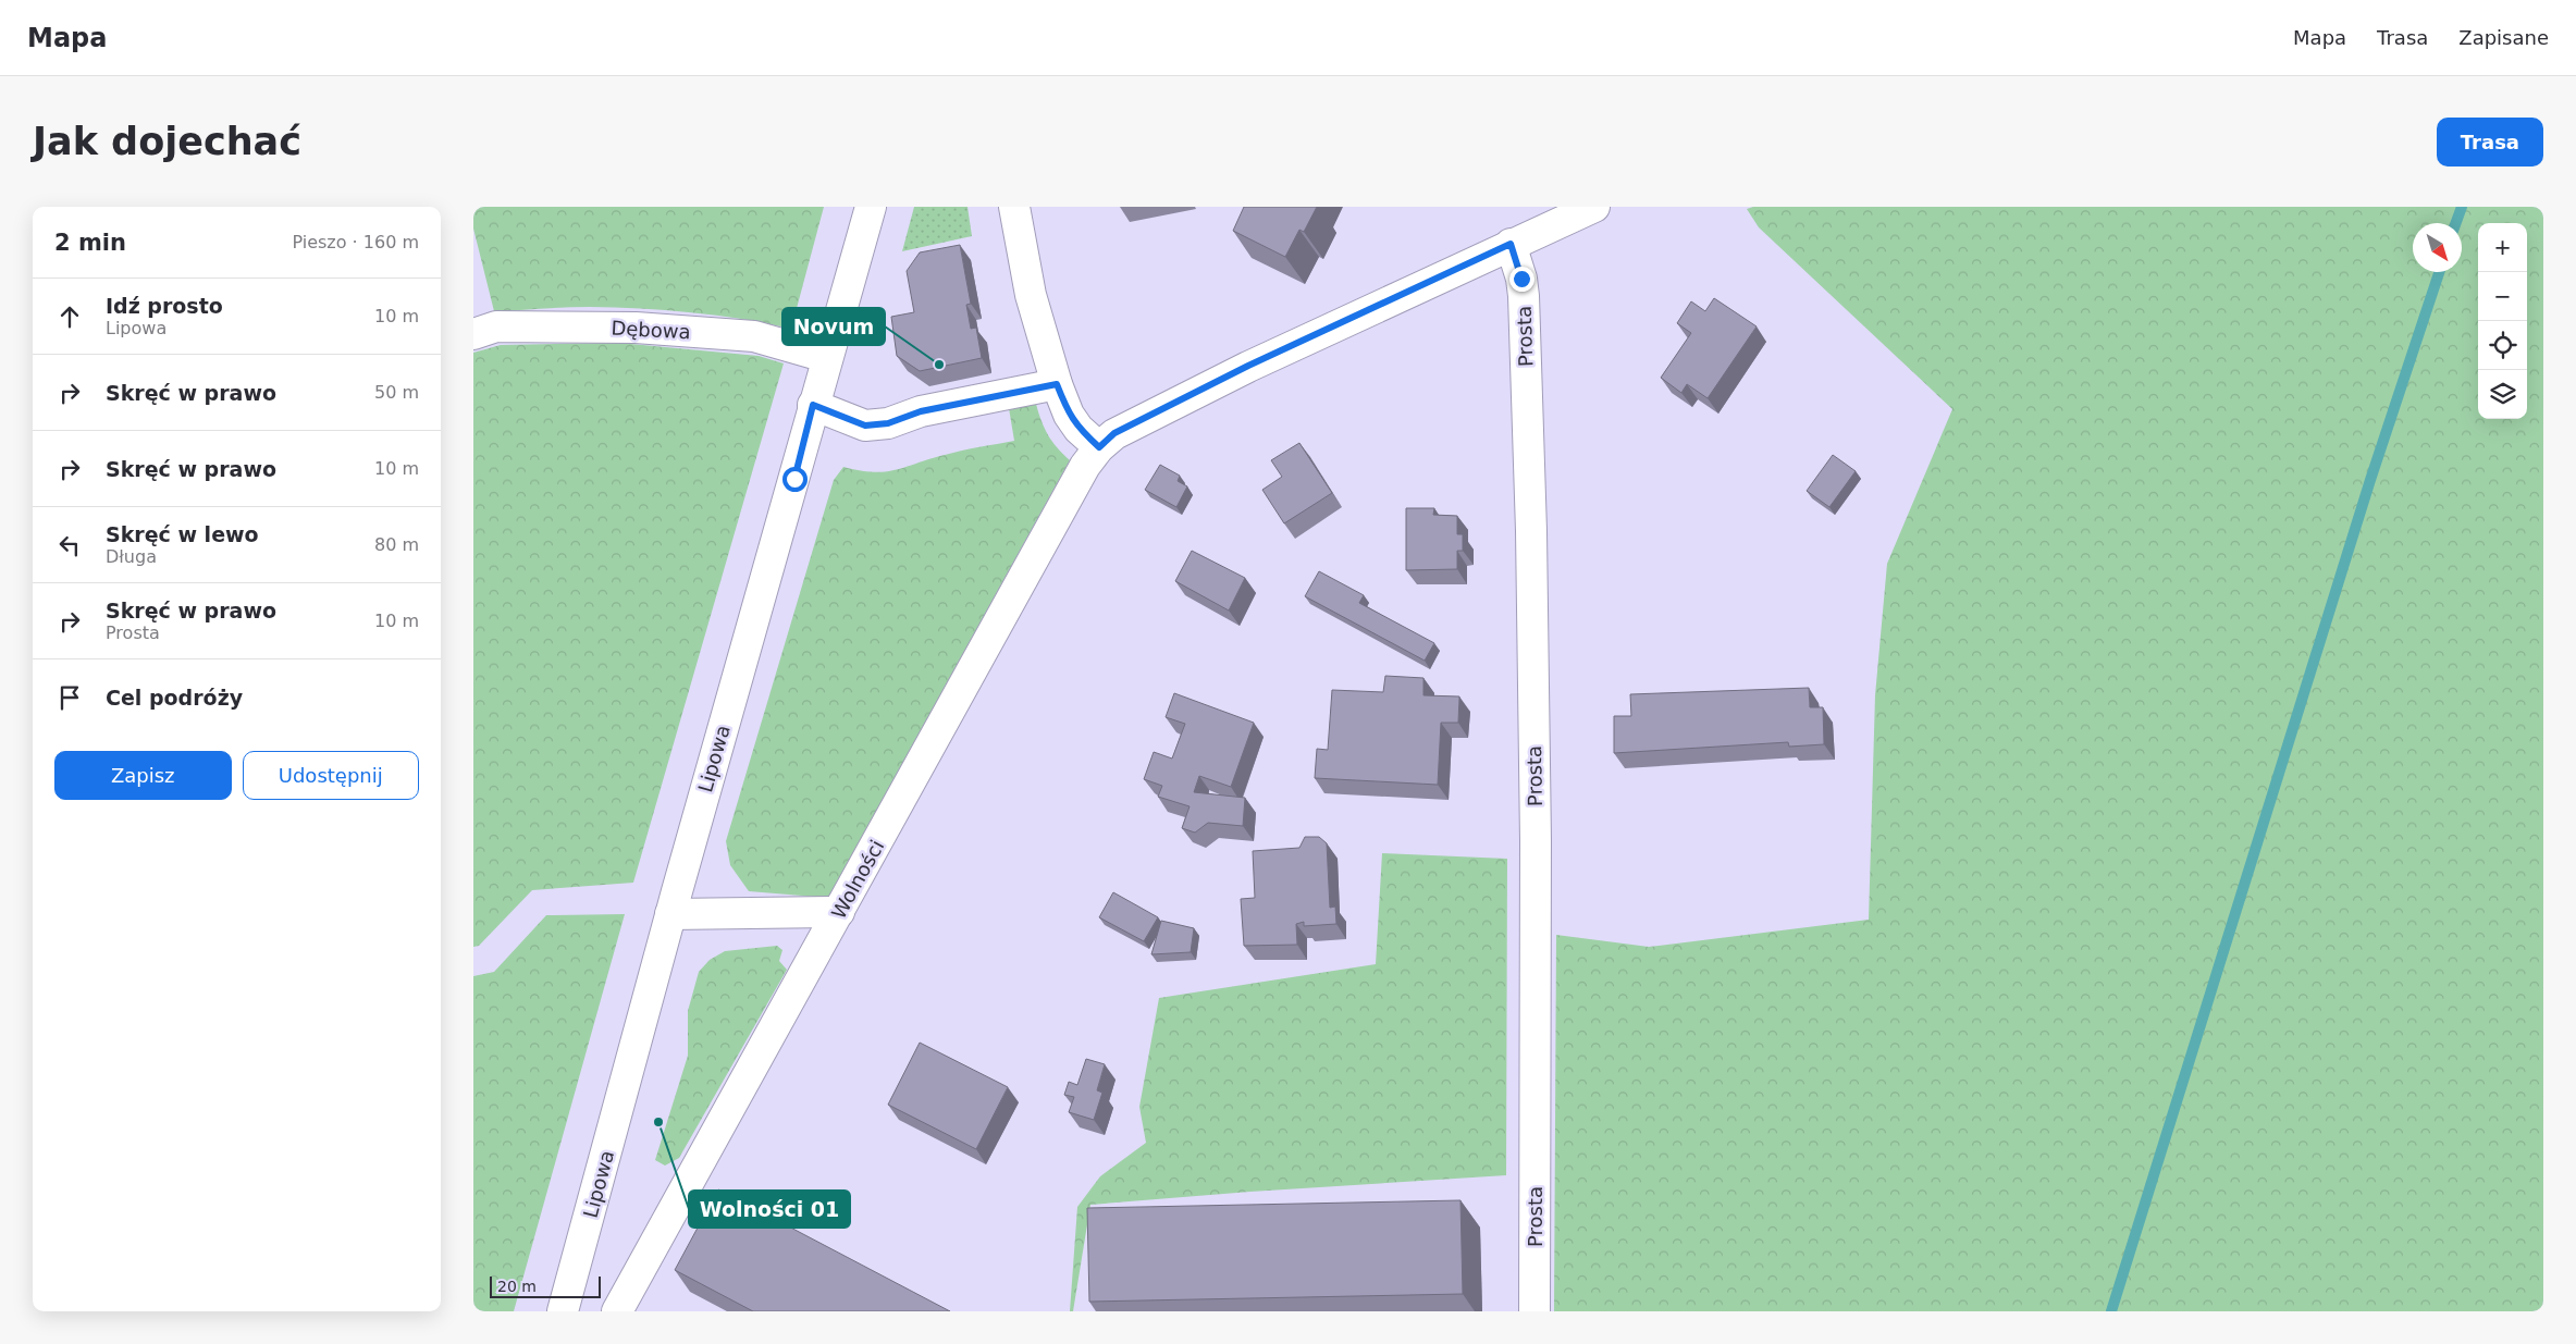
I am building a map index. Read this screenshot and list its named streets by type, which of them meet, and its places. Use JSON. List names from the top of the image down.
{
  "streets": {
    "street": [
      "Dębowa",
      "Prosta",
      "Lipowa",
      "Wolności"
    ]
  },
  "crossings": [
    ["Dębowa", "Lipowa"],
    ["Prosta", "Wolności"]
  ],
  "places": ["Novum", "Wolności 01"],
  "scale_bar": "20 m",
  "north": "bottom right",
  "page": {
    "header": "Mapa",
    "nav": ["Mapa", "Trasa", "Zapisane"],
    "buttons": [
      "Trasa",
      ["Zapisz", "Udostępnij"]
    ],
    "title": "Jak dojechać",
    "heading": ["2 min", "Pieszo · 160 m"],
    "map_buttons": ["+", "−"],
    "list": [
      ["Idź prosto", "Lipowa", "10 m"],
      ["Skręć w prawo", "50 m"],
      ["Skręć w prawo", "10 m"],
      ["Skręć w lewo", "Długa", "80 m"],
      ["Skręć w prawo", "Prosta", "10 m"],
      "Cel podróży"
    ],
    "scale": "20 m"
  }
}
